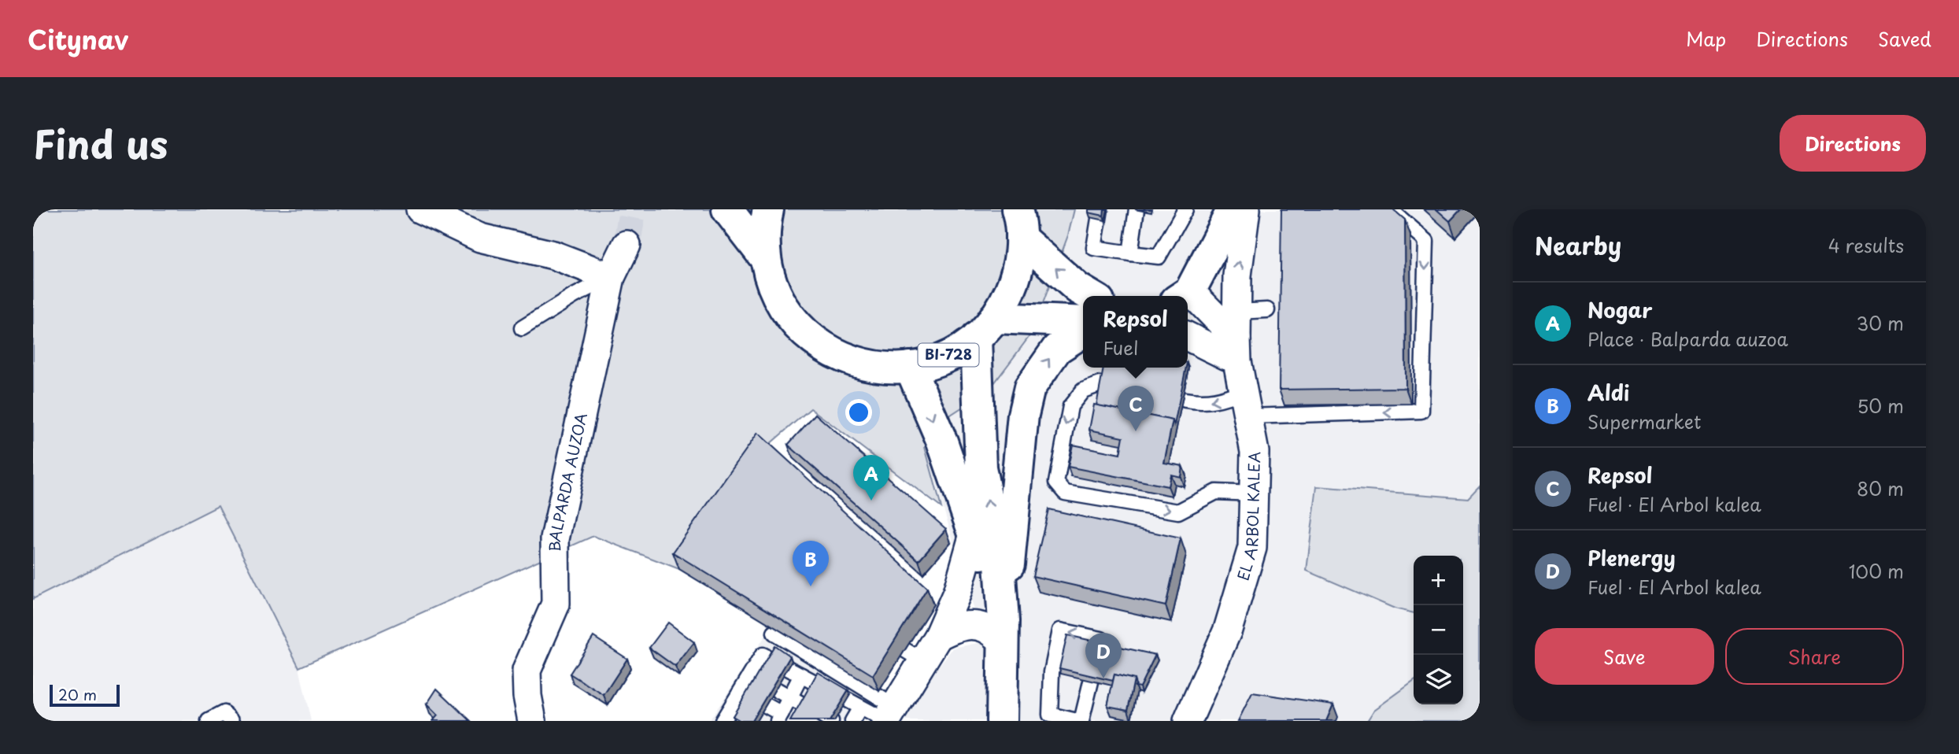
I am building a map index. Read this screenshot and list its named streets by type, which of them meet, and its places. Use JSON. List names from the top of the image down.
{
  "streets": {
    "main road": ["BI-728"],
    "street": ["BALPARDA AUZOA", "EL ARBOL KALEA"]
  },
  "scale_bar": "20 m",
  "page": {
    "header": "Citynav",
    "nav": ["Map", "Directions", "Saved"],
    "title": "Find us",
    "buttons": [
      "Directions",
      ["Save", "Share"]
    ],
    "heading": ["Nearby", "4 results"],
    "list": [
      {
        "mark": "A",
        "name": "Nogar",
        "note": "Place · Balparda auzoa",
        "value": "30 m"
      },
      {
        "mark": "B",
        "name": "Aldi",
        "note": "Supermarket",
        "value": "50 m"
      },
      {
        "mark": "C",
        "name": "Repsol",
        "note": "Fuel · El Arbol kalea",
        "value": "80 m"
      },
      {
        "mark": "D",
        "name": "Plenergy",
        "note": "Fuel · El Arbol kalea",
        "value": "100 m"
      }
    ],
    "popup": ["Repsol", "Fuel"],
    "pins": [
      "C",
      "A",
      "B",
      "D"
    ],
    "map_buttons": ["+", "−"],
    "scale": "20 m"
  }
}
